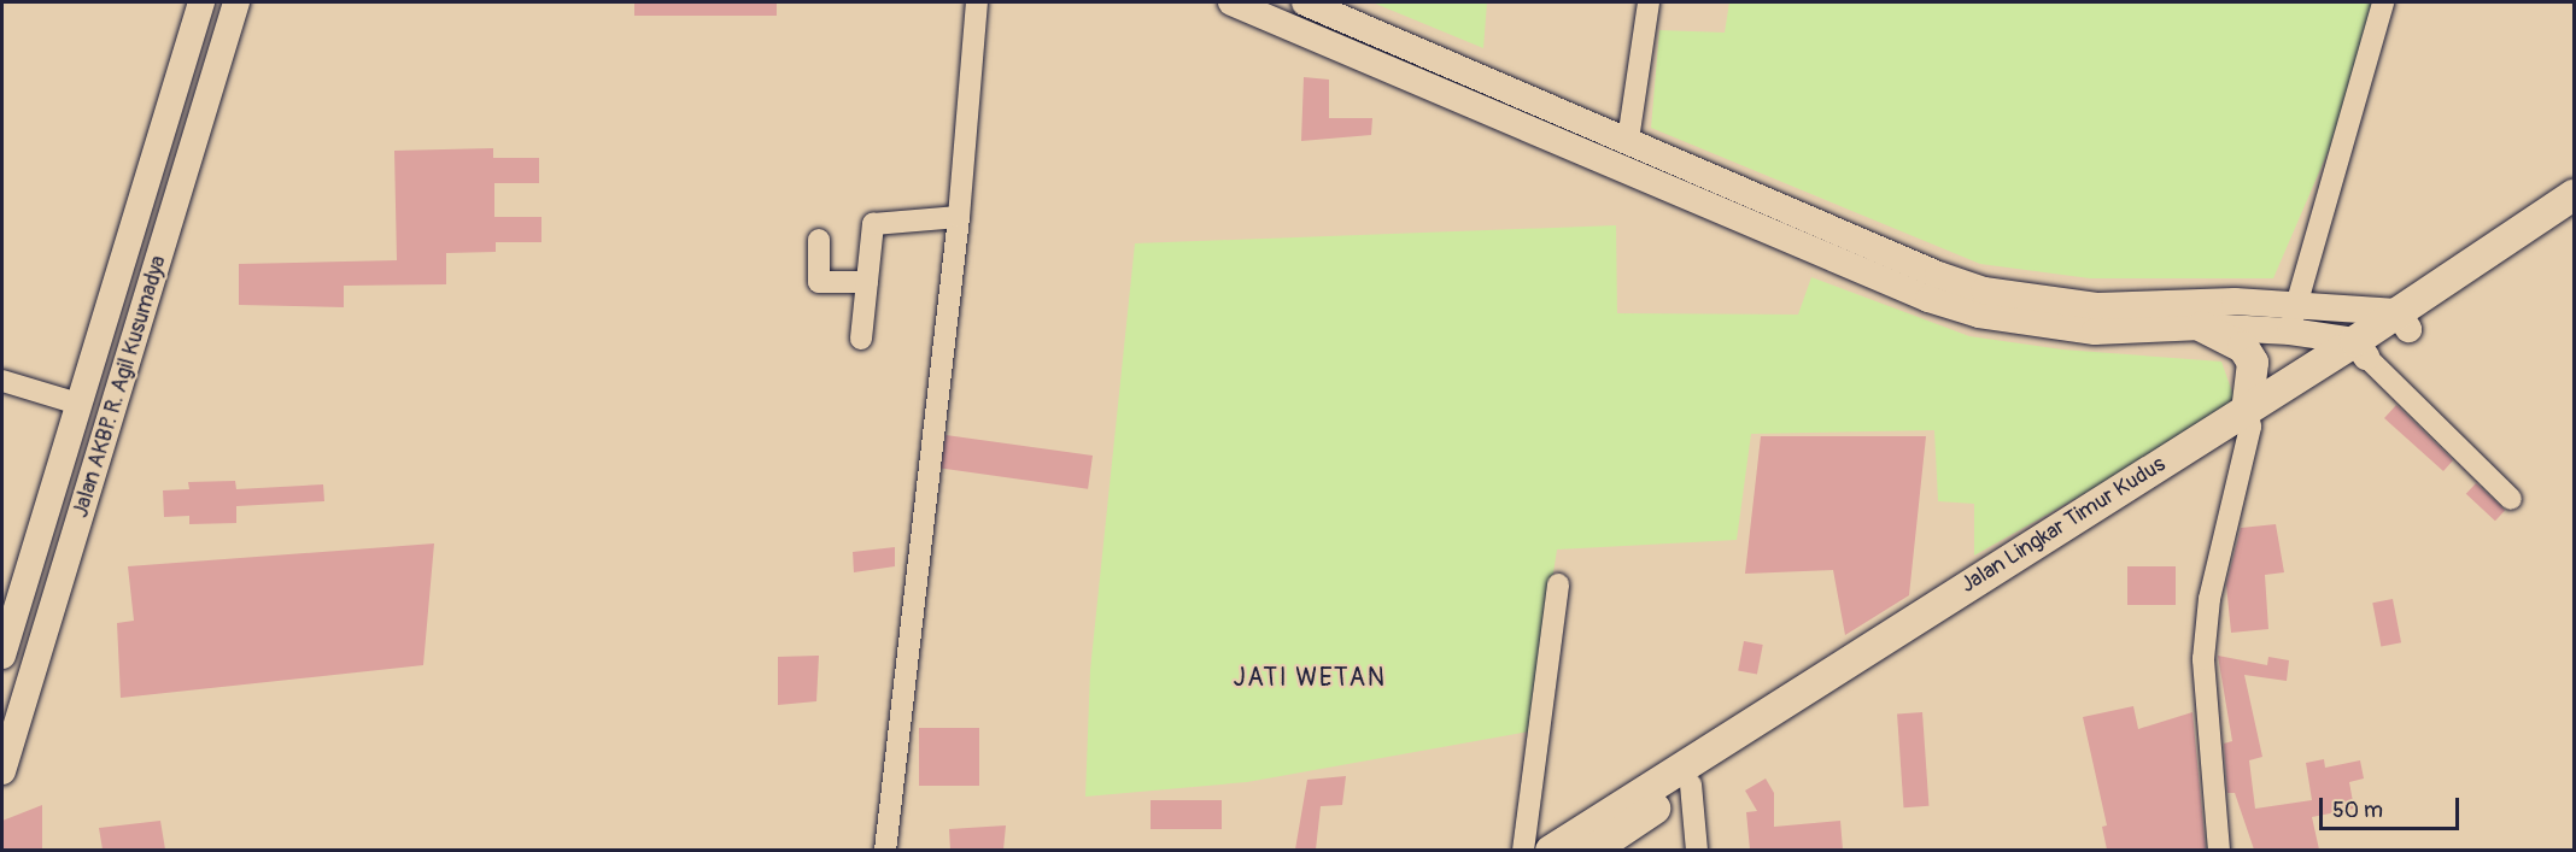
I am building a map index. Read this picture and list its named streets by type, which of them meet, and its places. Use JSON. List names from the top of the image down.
{
  "streets": {
    "highway": ["Jalan Lingkar Timur Kudus"],
    "main road": ["Jalan AKBP. R. Agil Kusumadya"]
  },
  "districts": ["JATI WETAN"],
  "scale_bar": "50 m"
}
